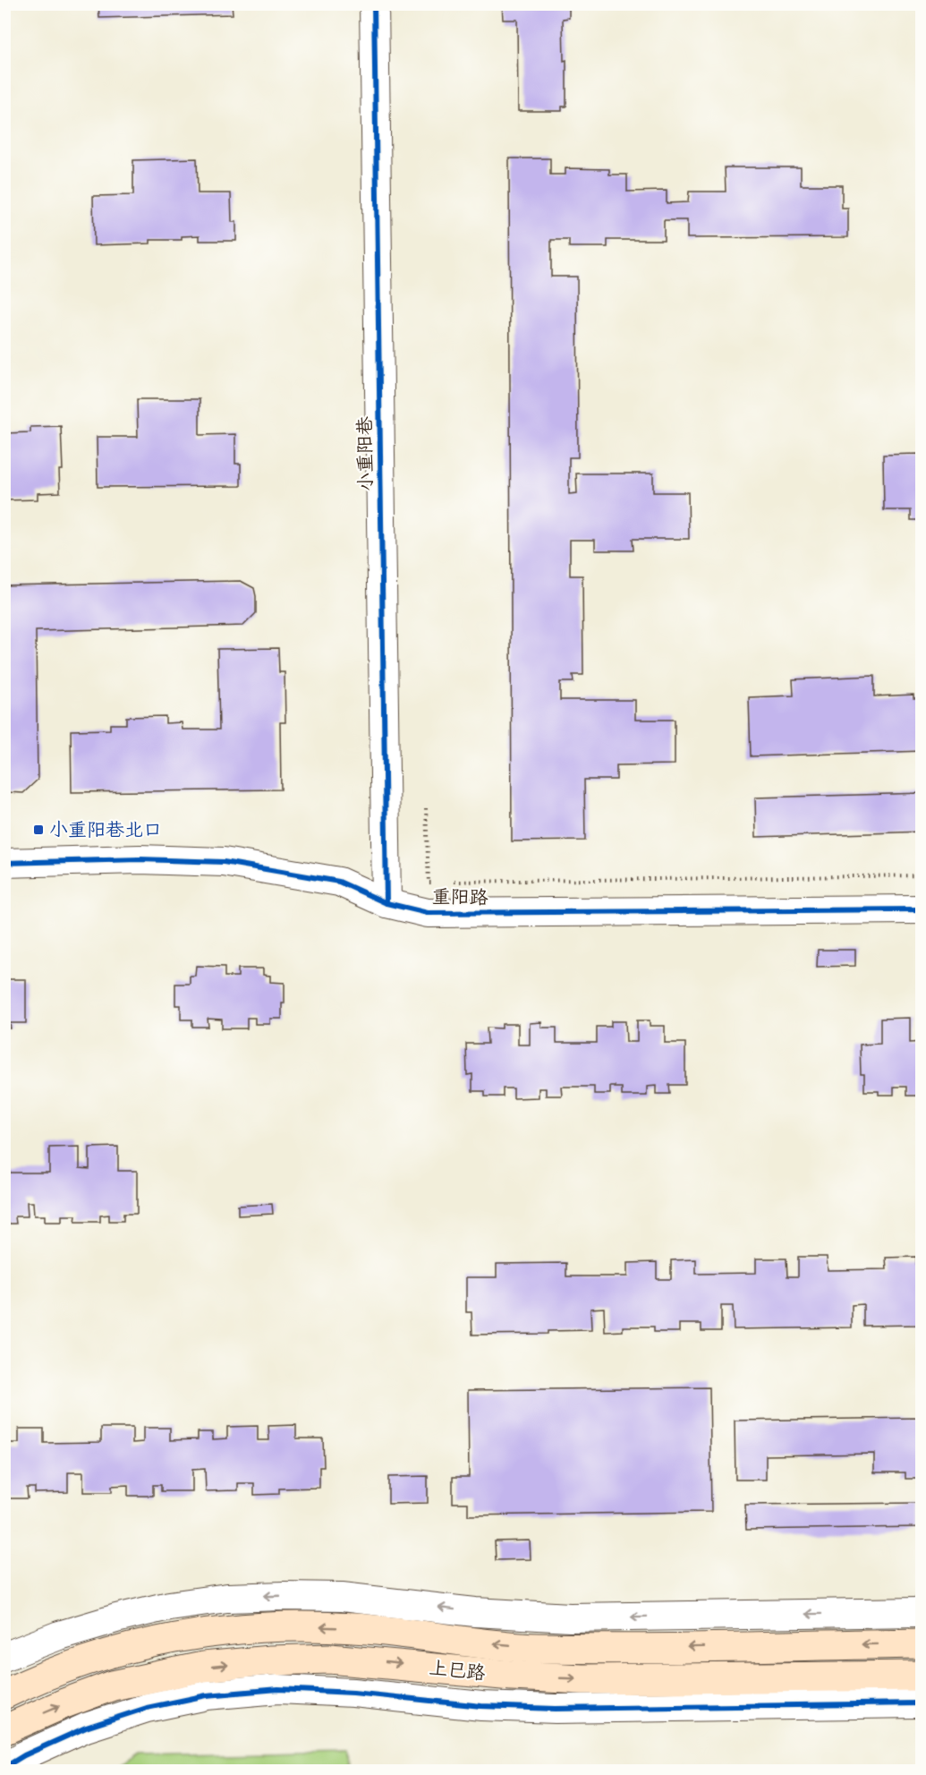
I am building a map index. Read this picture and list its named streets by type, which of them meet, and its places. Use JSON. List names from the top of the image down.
{
  "streets": {
    "main road": ["上巳路"],
    "street": ["小重阳巷", "重阳路"]
  },
  "crossings": [
    ["小重阳巷", "重阳路"]
  ],
  "places": {
    "transit": ["小重阳巷北口"]
  }
}
